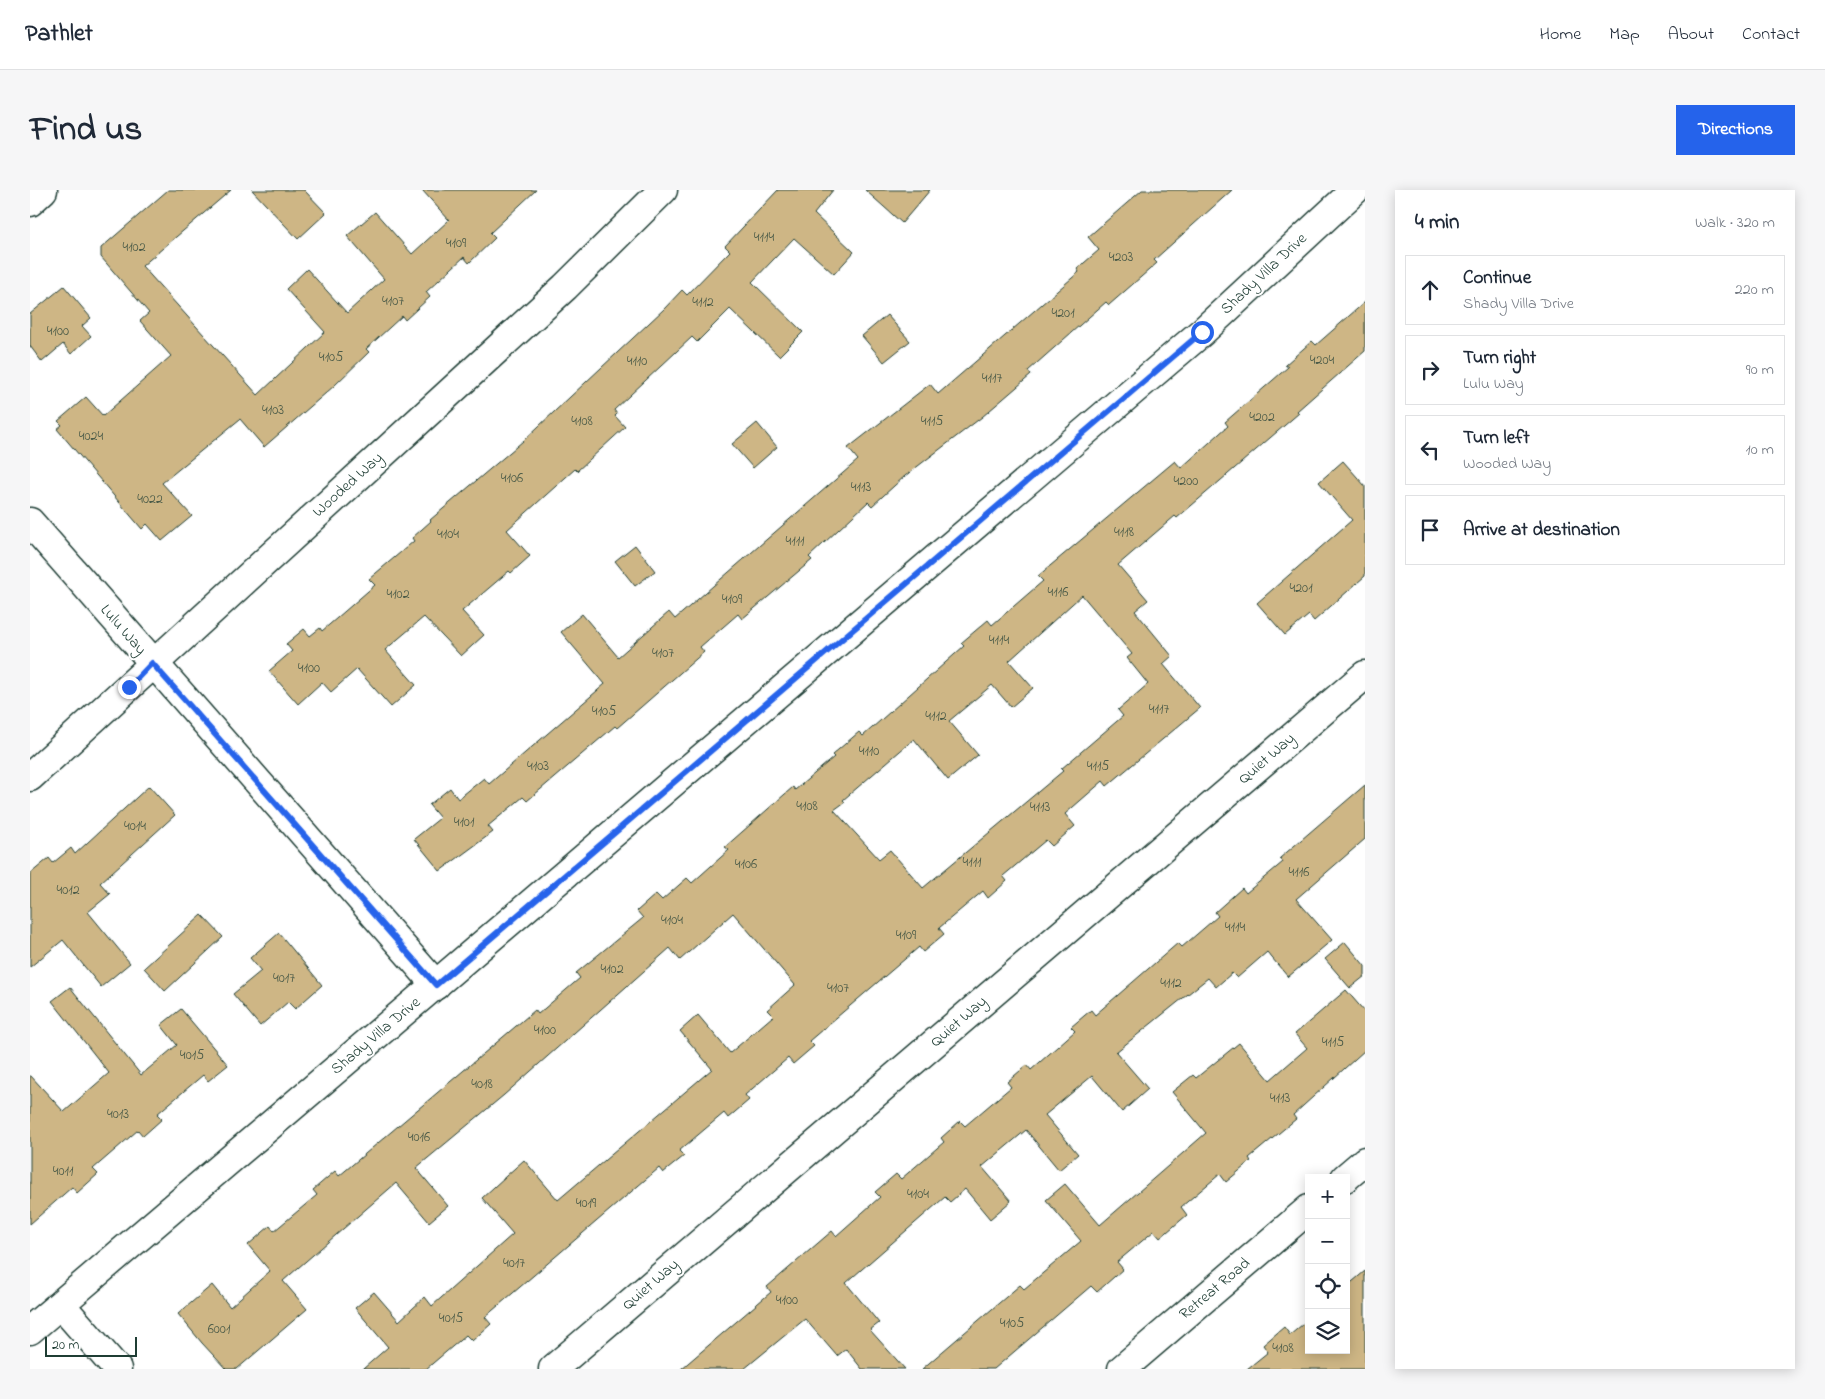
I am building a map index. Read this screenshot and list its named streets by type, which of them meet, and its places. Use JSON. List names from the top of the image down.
{
  "streets": {
    "street": [
      "Shady Villa Drive",
      "Wooded Way",
      "Lulu Way",
      "Quiet Way",
      "Retreat Road"
    ]
  },
  "crossings": [
    ["Shady Villa Drive", "Lulu Way"],
    ["Wooded Way", "Lulu Way"]
  ],
  "house_numbers": [
    "4114",
    "4109",
    "4102",
    "4203",
    "4107",
    "4112",
    "4201",
    "4100",
    "4105",
    "4204",
    "4110",
    "4117",
    "4103",
    "4202",
    "4108",
    "4115",
    "4024",
    "4106",
    "4200",
    "4113",
    "4022",
    "4118",
    "4104",
    "4111",
    "4201",
    "4116",
    "4102",
    "4109",
    "4114",
    "4107",
    "4100",
    "4117",
    "4105",
    "4112",
    "4110",
    "4103",
    "4115",
    "4108",
    "4113",
    "4101",
    "4014",
    "4111",
    "4106",
    "4116",
    "4012",
    "4104",
    "4114",
    "4109",
    "4102",
    "4017",
    "4112",
    "4107",
    "4100",
    "4115",
    "4015",
    "4018",
    "4113",
    "4013",
    "4016",
    "4011",
    "4104",
    "4019",
    "4017",
    "4100",
    "4015",
    "4105",
    "6001",
    "4108"
  ],
  "scale_bar": "20 m",
  "page": {
    "header": "Pathlet",
    "nav": [
      "Home",
      "Map",
      "About",
      "Contact"
    ],
    "title": "Find us",
    "buttons": "Directions",
    "heading": ["4 min", "Walk · 320 m"],
    "list": [
      ["Continue", "Shady Villa Drive", "220 m"],
      ["Turn right", "Lulu Way", "90 m"],
      ["Turn left", "Wooded Way", "10 m"],
      "Arrive at destination"
    ],
    "map_buttons": ["+", "−"],
    "scale": "20 m"
  }
}
